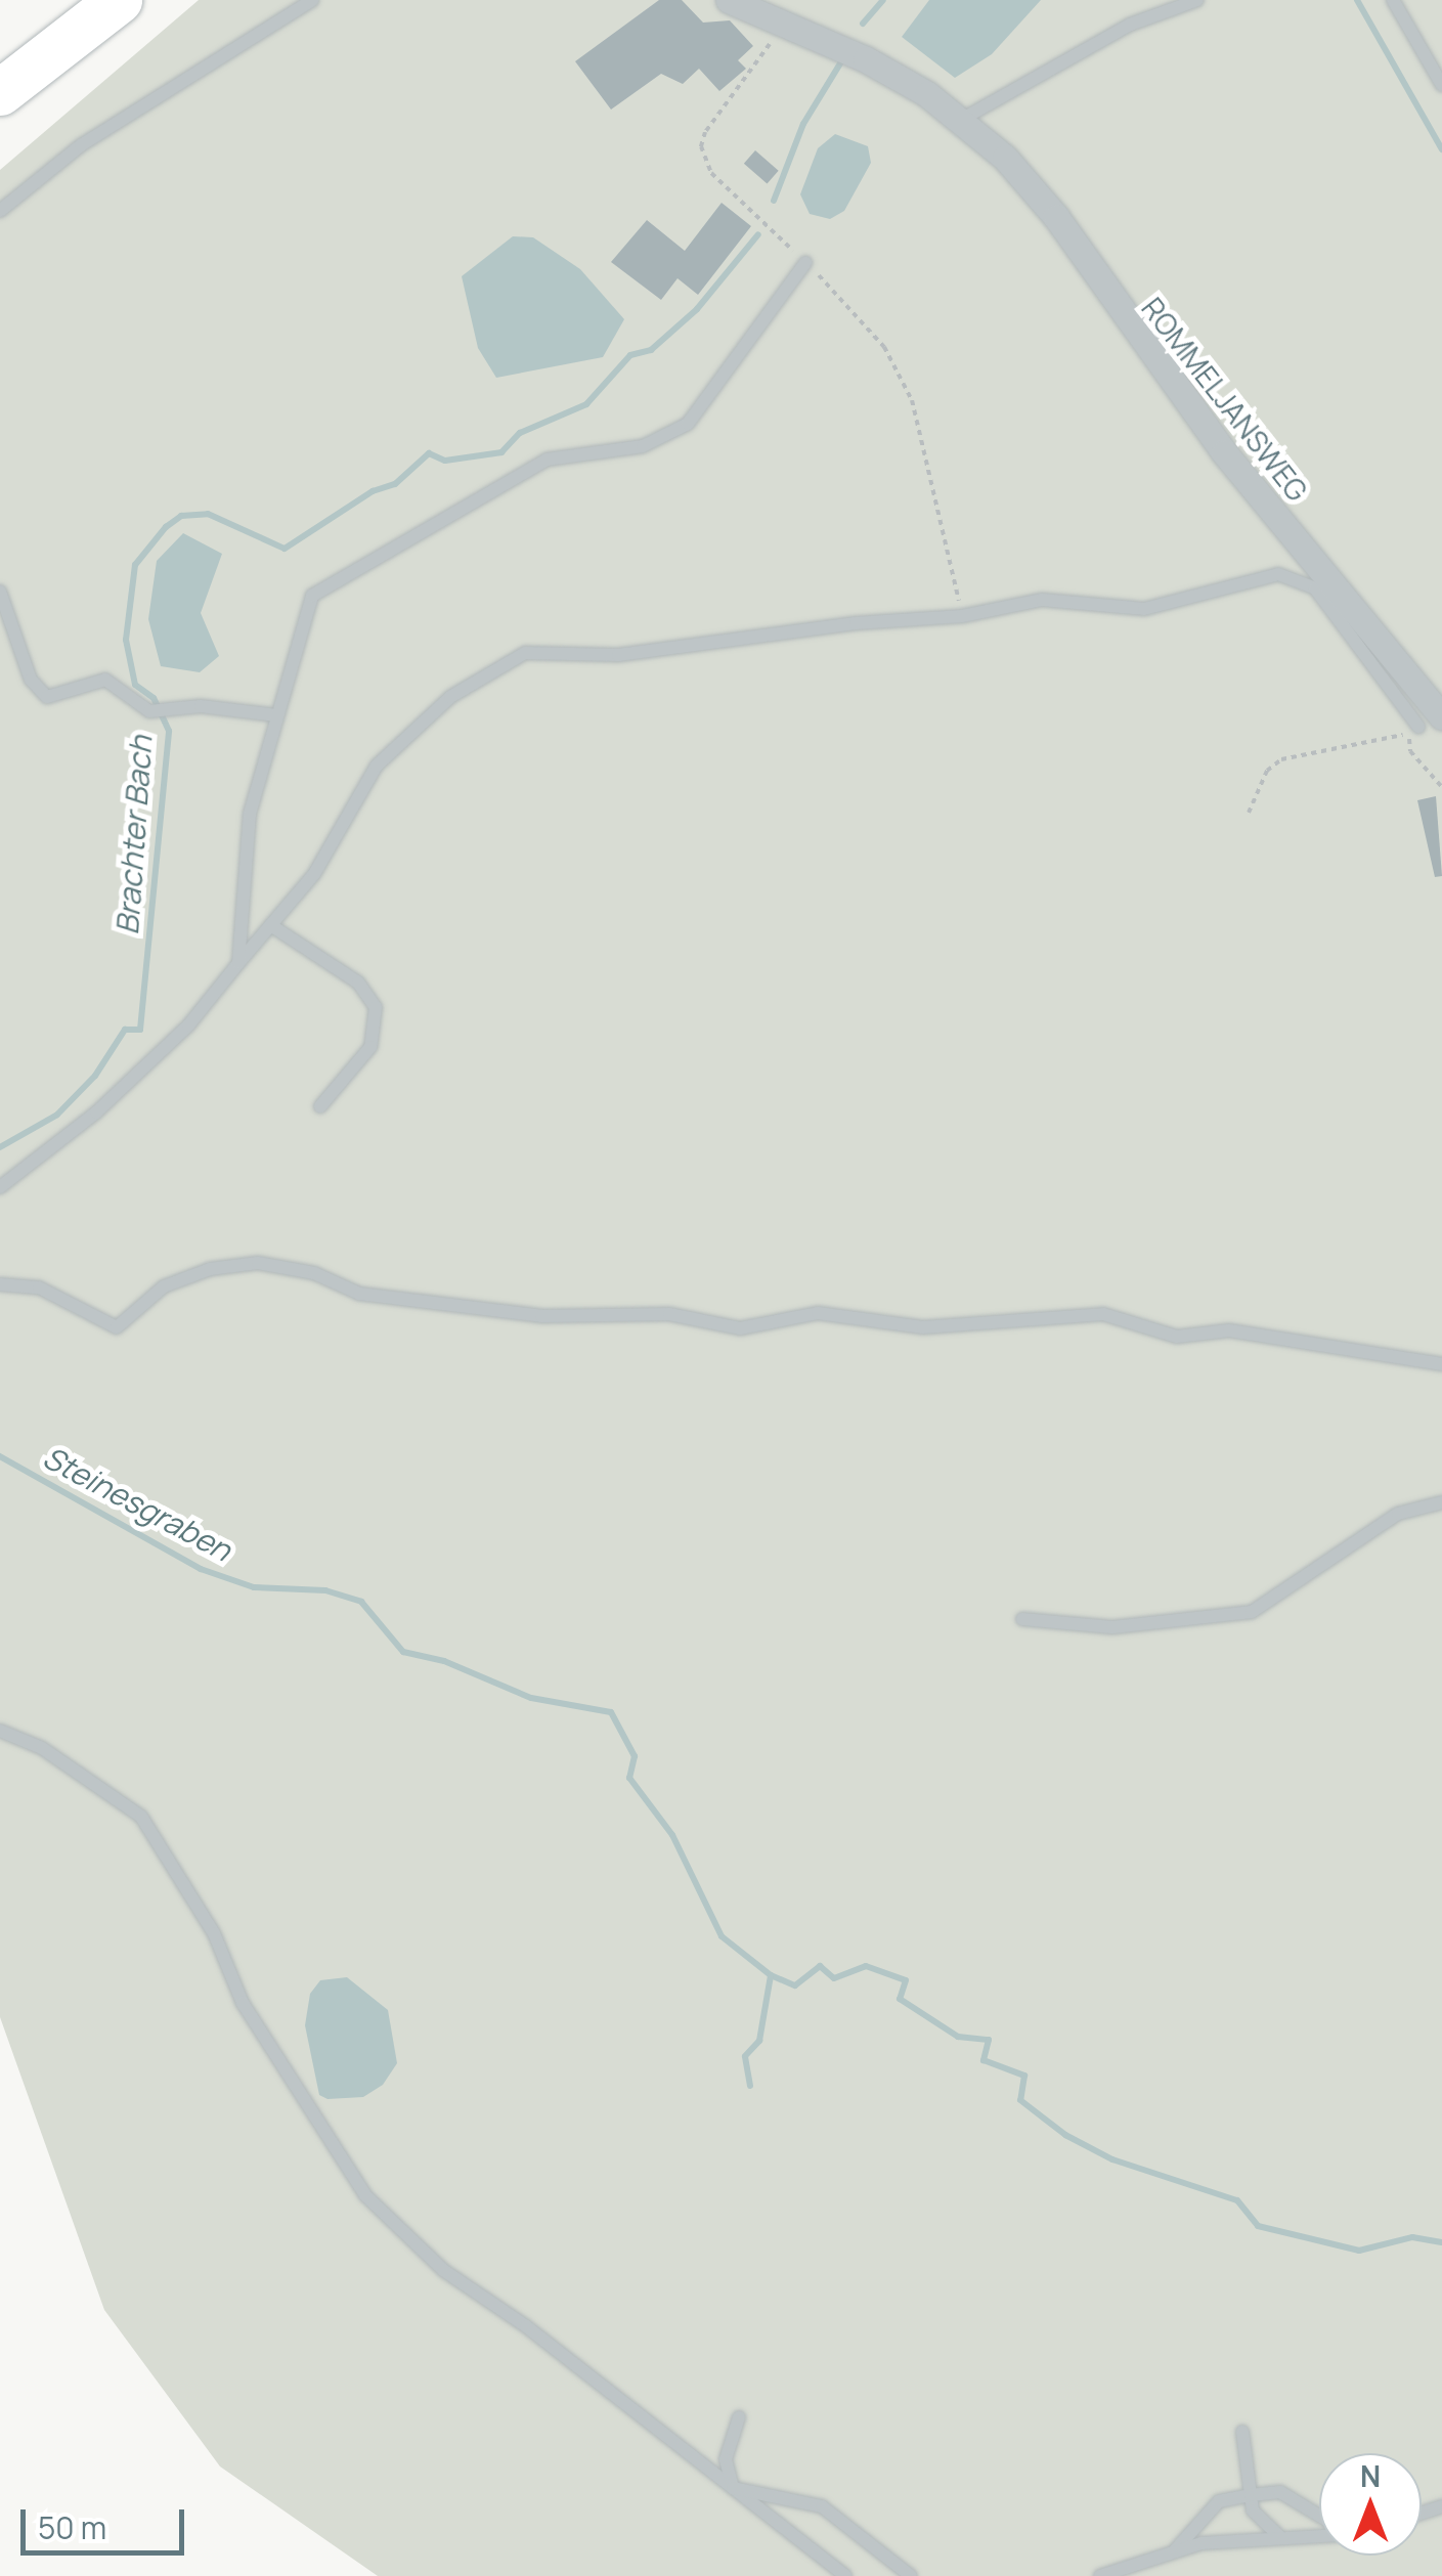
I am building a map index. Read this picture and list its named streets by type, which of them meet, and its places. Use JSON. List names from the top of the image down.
{
  "streets": {
    "street": ["ROMMELJANSWEG"]
  },
  "water": ["Brachter Bach", "Steinesgraben"],
  "scale_bar": "50 m",
  "north": "top"
}
